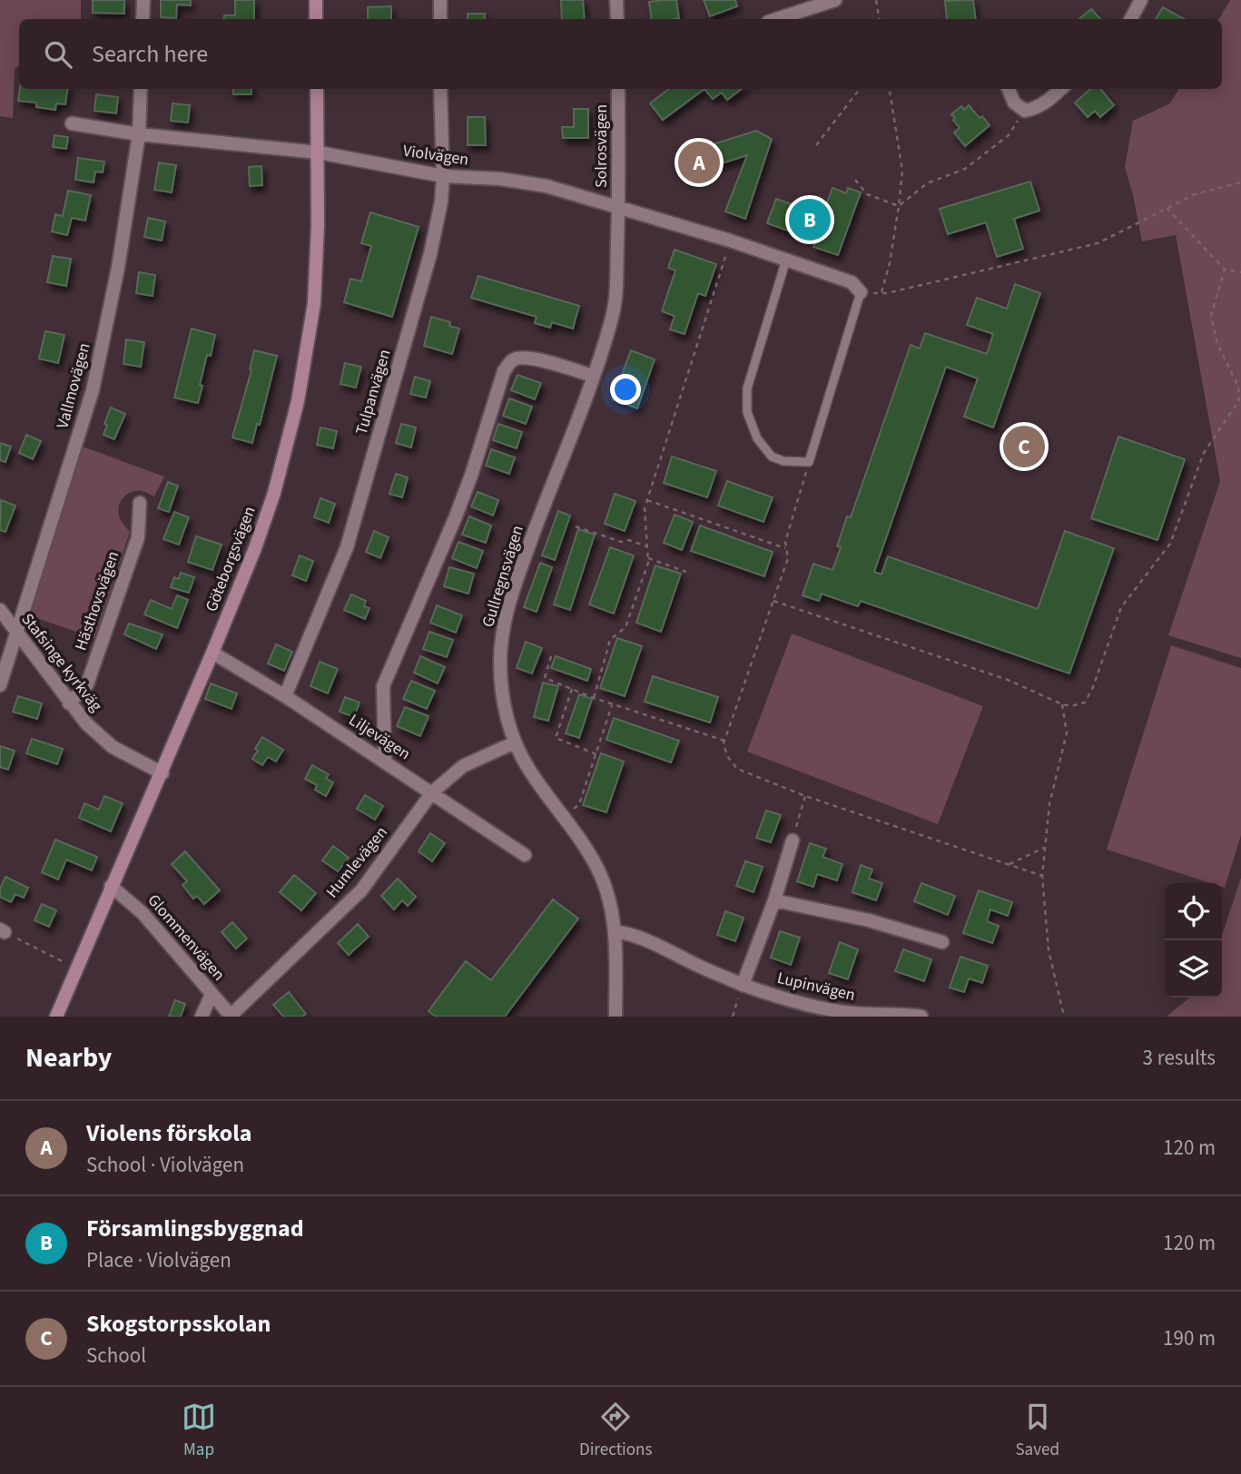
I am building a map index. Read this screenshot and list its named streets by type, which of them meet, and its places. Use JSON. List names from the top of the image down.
{
  "streets": {
    "street": [
      "Solrosvägen",
      "Violvägen",
      "Vallmovägen",
      "Tulpanvägen",
      "Göteborgsvägen",
      "Gullregnsvägen",
      "Hästhovsvägen",
      "Stafsinge kyrkväg",
      "Liljevägen",
      "Humlevägen",
      "Glommenvägen",
      "Lupinvägen"
    ]
  },
  "crossings": [
    ["Solrosvägen", "Violvägen"],
    ["Solrosvägen", "Gullregnsvägen"],
    ["Violvägen", "Vallmovägen"],
    ["Violvägen", "Tulpanvägen"],
    ["Violvägen", "Göteborgsvägen"],
    ["Violvägen", "Gullregnsvägen"],
    ["Vallmovägen", "Stafsinge kyrkväg"],
    ["Tulpanvägen", "Liljevägen"],
    ["Göteborgsvägen", "Stafsinge kyrkväg"],
    ["Göteborgsvägen", "Liljevägen"],
    ["Göteborgsvägen", "Glommenvägen"],
    ["Gullregnsvägen", "Humlevägen"],
    ["Gullregnsvägen", "Lupinvägen"],
    ["Hästhovsvägen", "Stafsinge kyrkväg"],
    ["Liljevägen", "Humlevägen"],
    ["Humlevägen", "Glommenvägen"]
  ],
  "page": {
    "search": "Search here",
    "pins": ["A", "B", "C"],
    "heading": ["Nearby", "3 results"],
    "list": [
      {
        "mark": "A",
        "name": "Violens förskola",
        "note": "School · Violvägen",
        "value": "120 m"
      },
      {
        "mark": "B",
        "name": "Församlingsbyggnad",
        "note": "Place · Violvägen",
        "value": "120 m"
      },
      {
        "mark": "C",
        "name": "Skogstorpsskolan",
        "note": "School",
        "value": "190 m"
      }
    ],
    "nav": ["Map", "Directions", "Saved"]
  }
}
